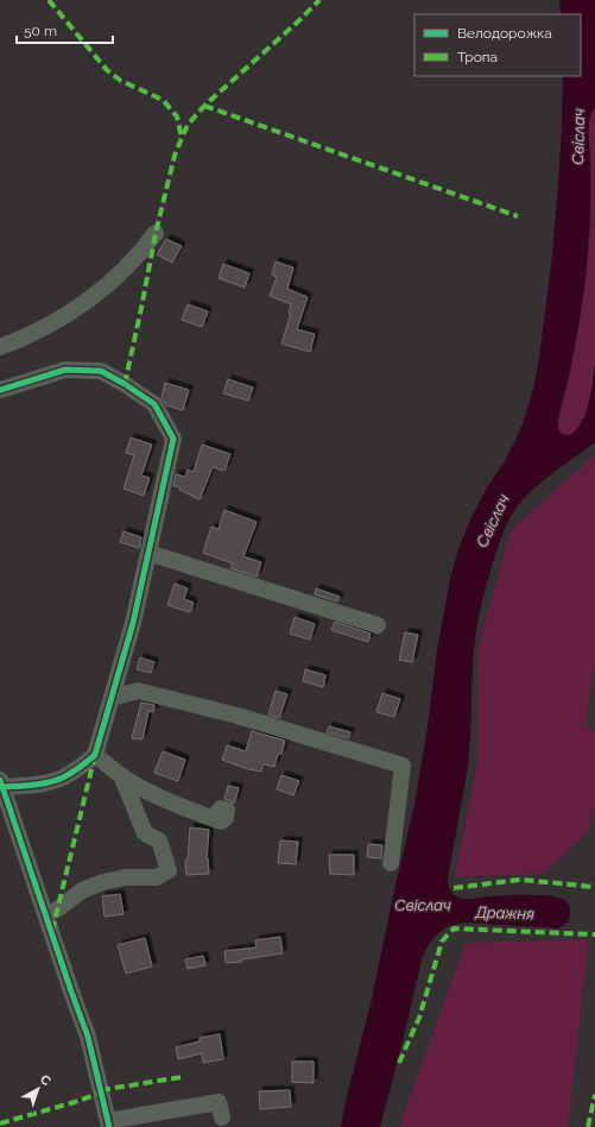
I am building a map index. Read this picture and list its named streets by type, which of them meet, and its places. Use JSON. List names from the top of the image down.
{
  "water": ["Свіслач", "Дражня"],
  "legend": ["Велодорожка", "Тропа"],
  "scale_bar": "50 m",
  "north": "top right"
}
